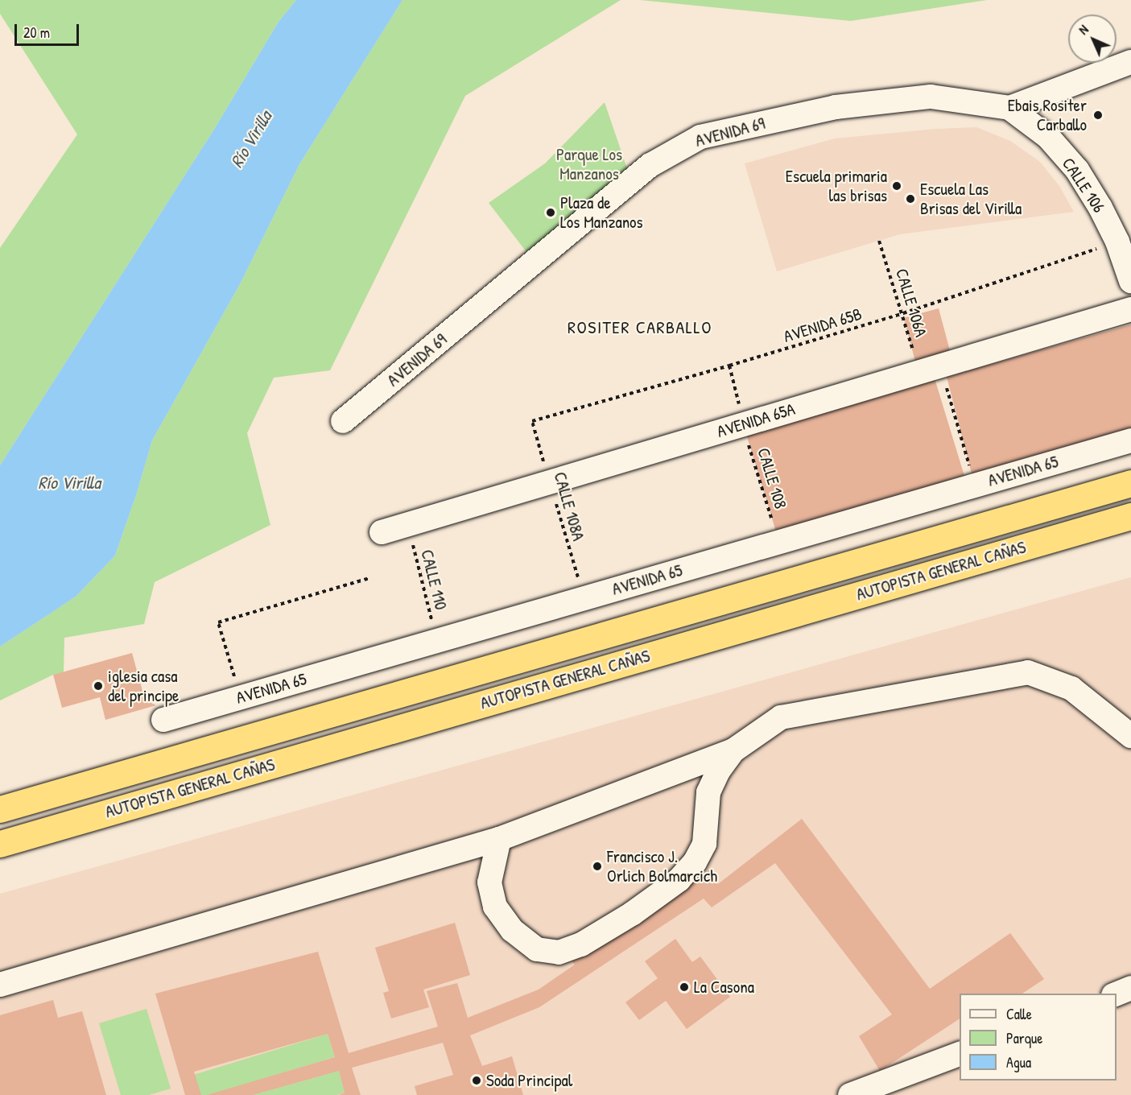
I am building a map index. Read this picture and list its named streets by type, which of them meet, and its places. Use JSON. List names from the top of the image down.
{
  "streets": {
    "highway": ["AUTOPISTA GENERAL CAÑAS"],
    "street": [
      "AVENIDA 69",
      "CALLE 106",
      "AVENIDA 65A",
      "AVENIDA 65"
    ],
    "path": [
      "CALLE 106A",
      "AVENIDA 65B",
      "CALLE 108",
      "CALLE 108A",
      "CALLE 110"
    ]
  },
  "crossings": [
    ["AVENIDA 69", "CALLE 106"],
    ["CALLE 106", "AVENIDA 65B"],
    ["CALLE 106A", "AVENIDA 65B"],
    ["CALLE 106A", "AVENIDA 65A"],
    ["CALLE 106A", "AVENIDA 65"],
    ["AVENIDA 65B", "CALLE 108"],
    ["AVENIDA 65B", "CALLE 108A"],
    ["AVENIDA 65A", "CALLE 108"],
    ["AVENIDA 65A", "CALLE 108A"],
    ["AVENIDA 65A", "CALLE 110"],
    ["AVENIDA 65", "CALLE 108"],
    ["AVENIDA 65", "CALLE 108A"],
    ["AVENIDA 65", "CALLE 110"]
  ],
  "districts": ["ROSITER CARBALLO"],
  "water": ["Río Virilla"],
  "parks": ["Parque Los Manzanos"],
  "places": [
    "Ebais Rositer Carballo",
    "Escuela primaria las brisas",
    "Escuela Las Brisas del Virilla",
    "Plaza de Los Manzanos",
    "iglesia casa del principe",
    "Francisco J. Orlich Bolmarcich",
    "La Casona",
    "Soda Principal"
  ],
  "legend": ["Calle", "Parque", "Agua"],
  "scale_bar": "20 m",
  "north": "top left"
}
